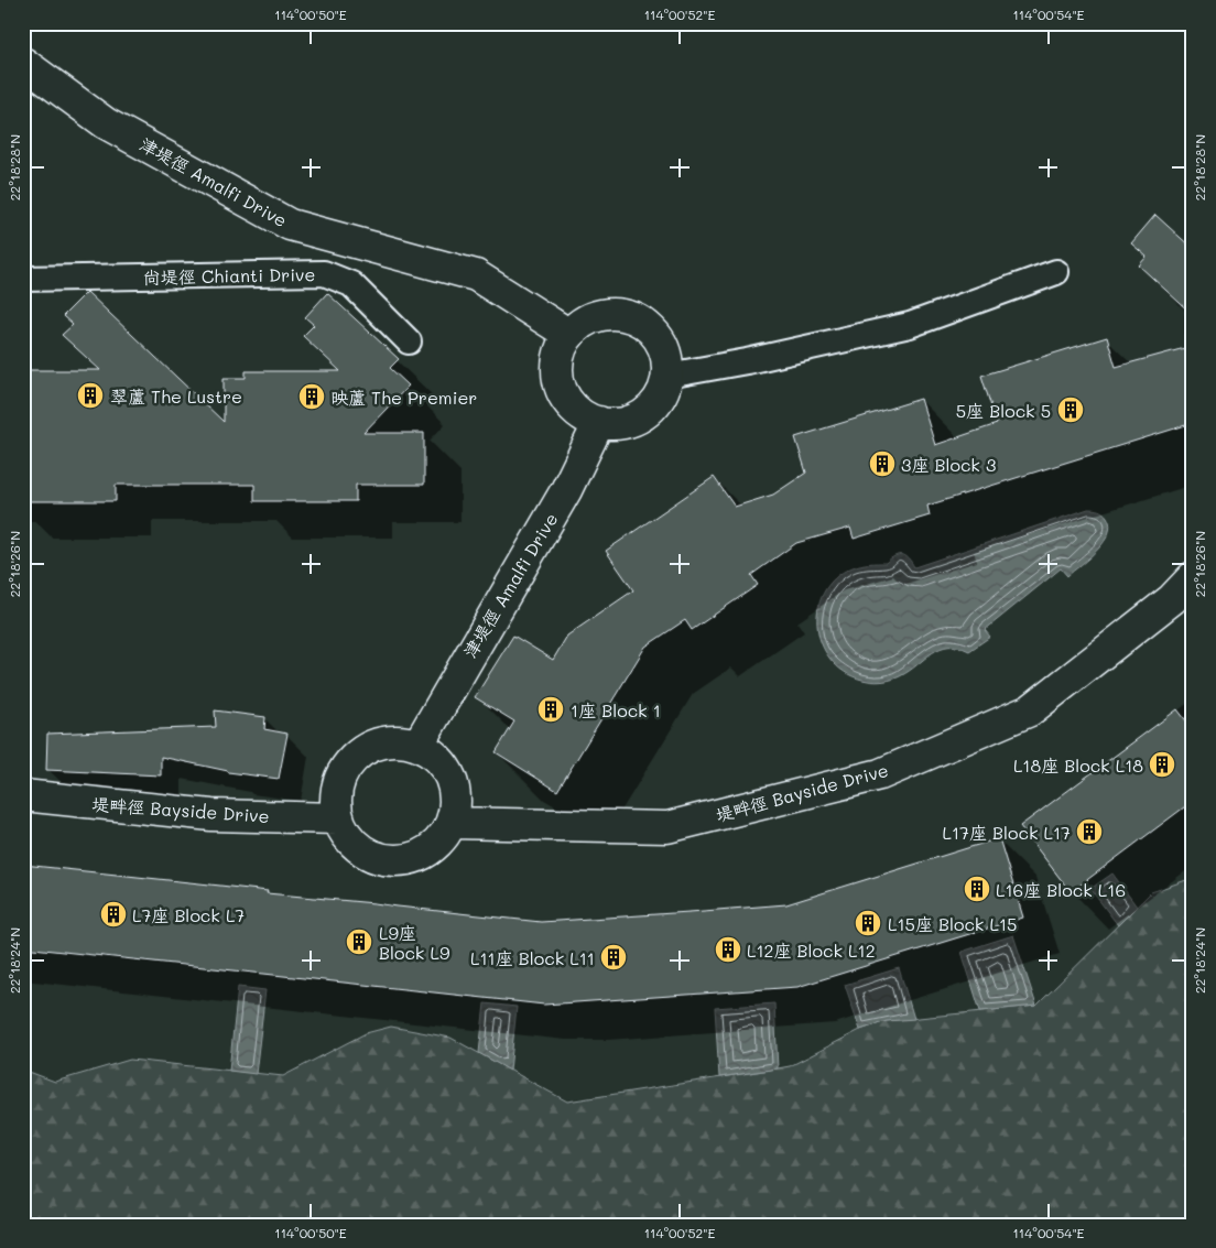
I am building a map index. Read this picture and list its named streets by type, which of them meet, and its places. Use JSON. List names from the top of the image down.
{
  "streets": {
    "street": ["津堤徑 Amalfi Drive", "堤畔徑 Bayside Drive"],
    "lane": ["尚堤徑 Chianti Drive"]
  },
  "crossings": [
    ["津堤徑 Amalfi Drive", "堤畔徑 Bayside Drive"]
  ],
  "places": {
    "building": [
      "翠蘆 The Lustre",
      "映蘆 The Premier",
      "5座 Block 5",
      "3座 Block 3",
      "1座 Block 1",
      "L18座 Block L18",
      "L17座 Block L17",
      "L16座 Block L16",
      "L7座 Block L7",
      "L15座 Block L15",
      "L9座 Block L9",
      "L12座 Block L12",
      "L11座 Block L11"
    ]
  },
  "coordinates": [
    "114°00'50\"E",
    "114°00'52\"E",
    "114°00'54\"E",
    "22°18'28\"N",
    "22°18'26\"N",
    "22°18'24\"N"
  ]
}
